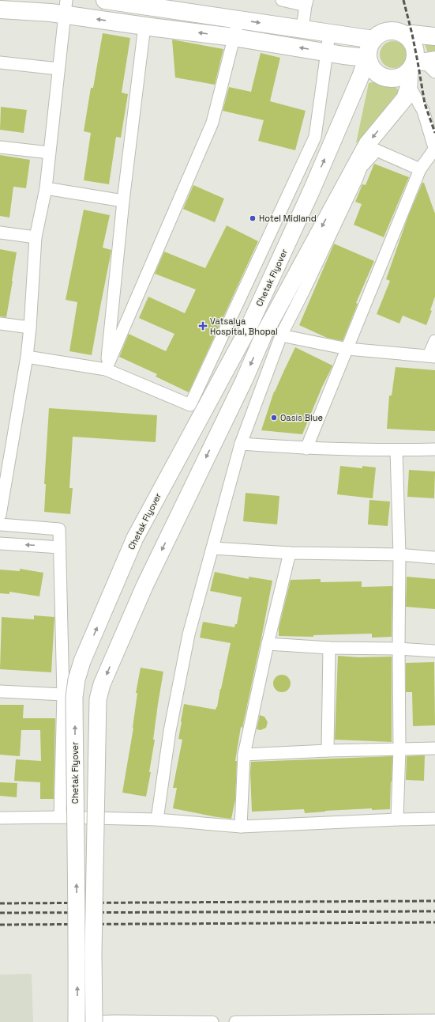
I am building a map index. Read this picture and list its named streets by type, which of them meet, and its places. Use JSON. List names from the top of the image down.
{
  "streets": {
    "main road": ["Chetak Flyover"]
  },
  "places": {
    "other": ["Hotel Midland", "Oasis Blue"],
    "health": ["Vatsalya Hospital, Bhopal"]
  }
}
